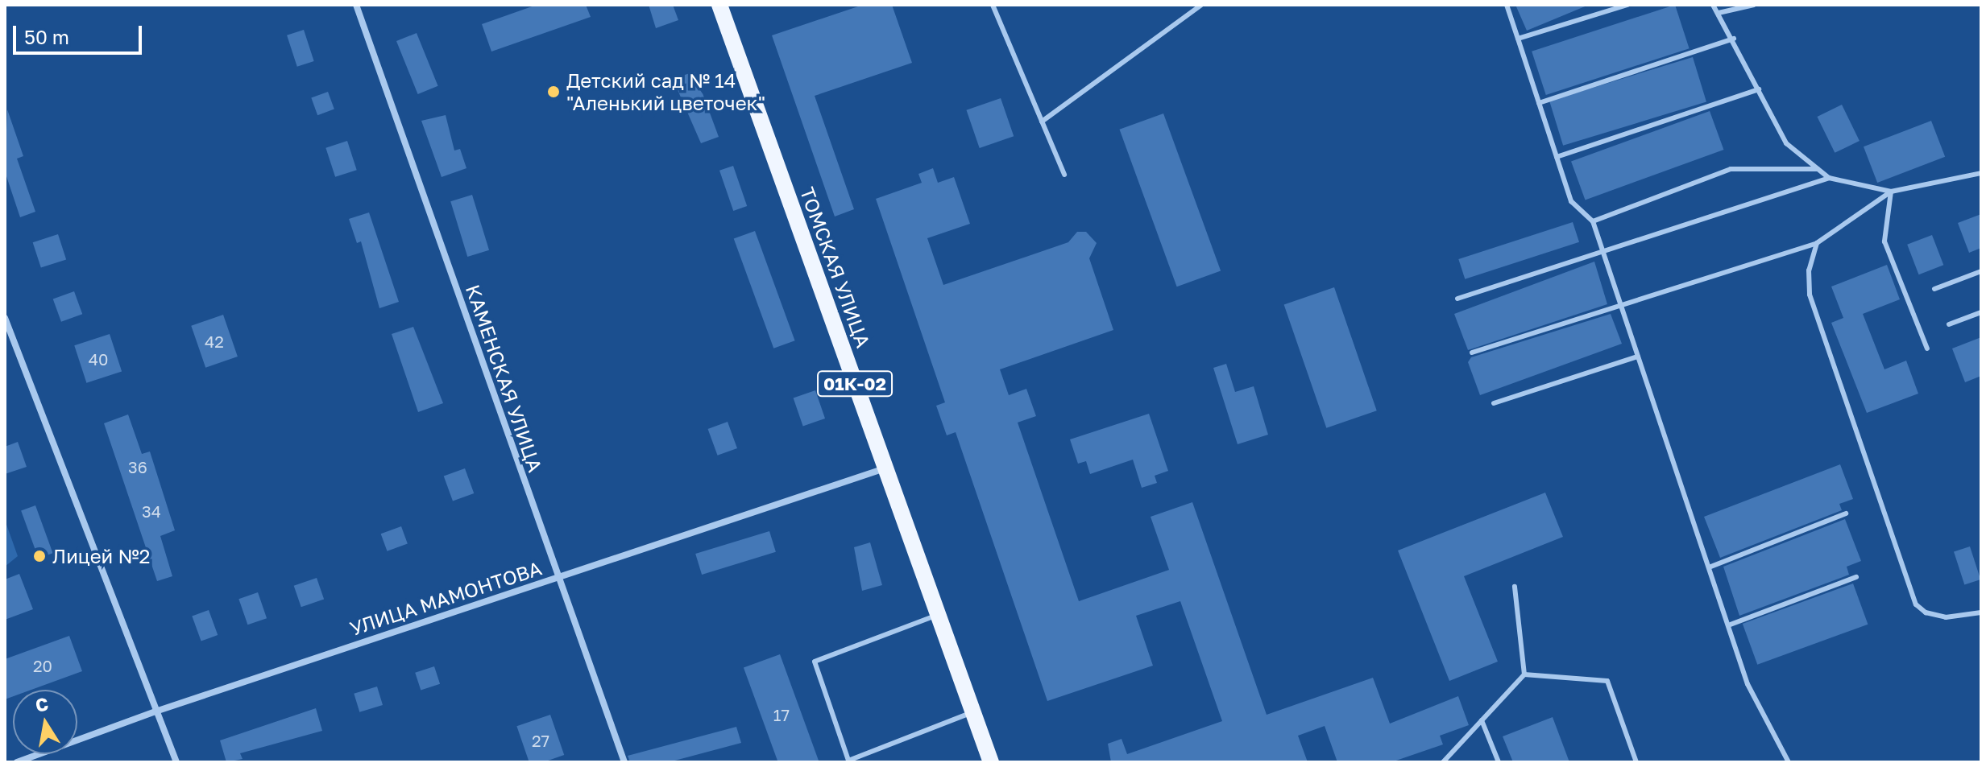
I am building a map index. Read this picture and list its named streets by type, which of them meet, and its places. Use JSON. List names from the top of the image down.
{
  "streets": {
    "main road": ["ТОМСКАЯ УЛИЦА", "01К-02"],
    "street": ["КАМЕНСКАЯ УЛИЦА", "УЛИЦА МАМОНТОВА"]
  },
  "crossings": [
    ["ТОМСКАЯ УЛИЦА", "УЛИЦА МАМОНТОВА"],
    ["КАМЕНСКАЯ УЛИЦА", "УЛИЦА МАМОНТОВА"]
  ],
  "places": ["Детский сад № 14 \"Аленький цветочек\"", "Лицей №2"],
  "house_numbers": [
    "42",
    "40",
    "36",
    "34",
    "20",
    "17",
    "27"
  ],
  "scale_bar": "50 m",
  "north": "top"
}
